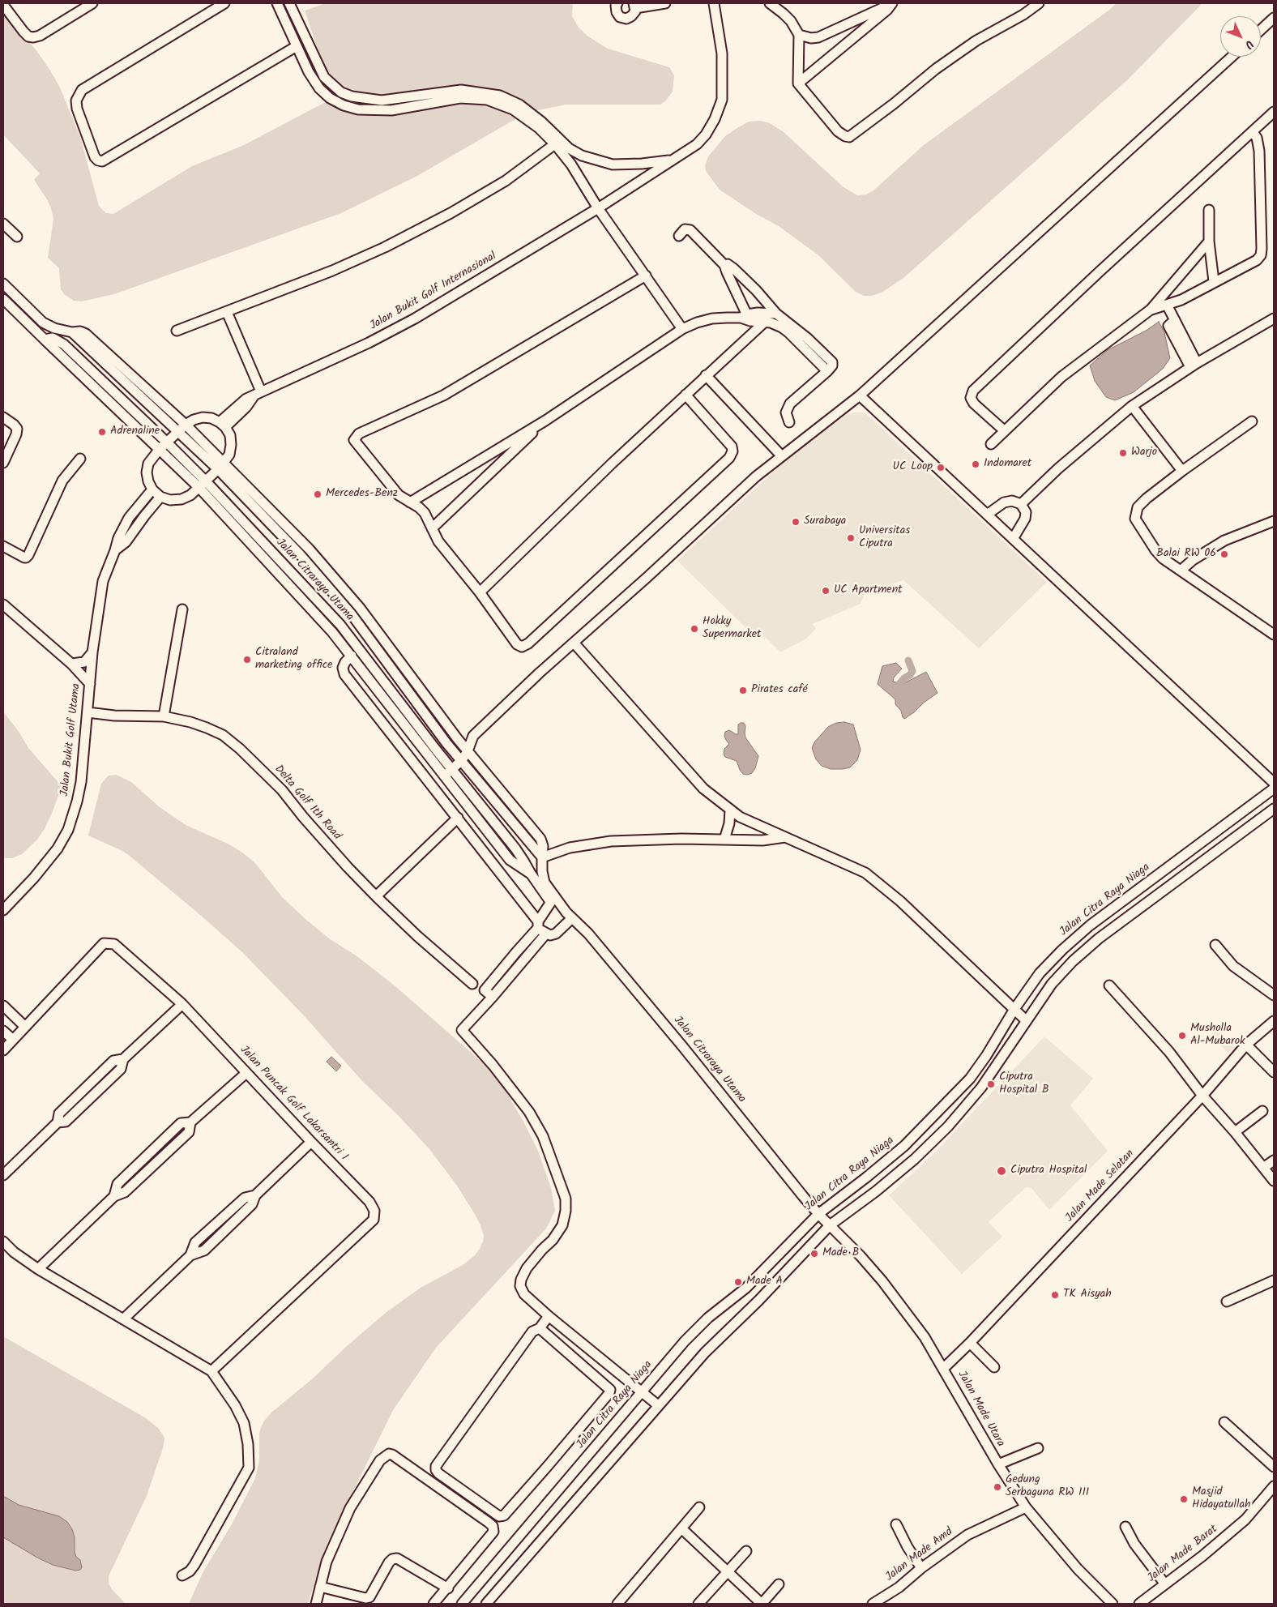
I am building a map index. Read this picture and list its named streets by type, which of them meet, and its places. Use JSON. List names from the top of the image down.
{
  "streets": {
    "street": [
      "Jalan Bukit Golf Internasional",
      "Jalan Citraraya Utama",
      "Jalan Bukit Golf Utama",
      "Delta Golf 1th Road",
      "Jalan Citra Raya Niaga",
      "Jalan Puncak Golf Lakarsantri 1",
      "Jalan Made Selatan",
      "Jalan Made Utara",
      "Jalan Made Barat",
      "Jalan Made Amd"
    ]
  },
  "crossings": [
    ["Jalan Citraraya Utama", "Jalan Citra Raya Niaga"],
    ["Jalan Citraraya Utama", "Jalan Made Utara"],
    ["Jalan Bukit Golf Utama", "Delta Golf 1th Road"],
    ["Jalan Made Selatan", "Jalan Made Utara"],
    ["Jalan Made Utara", "Jalan Made Amd"]
  ],
  "places": [
    "Adrenaline",
    "Warjo",
    "Indomaret",
    "UC Loop",
    "Mercedes-Benz",
    "Surabaya",
    "Universitas Ciputra",
    "Balai RW 06",
    "UC Apartment",
    "Hokky Supermarket",
    "Citraland marketing office",
    "Pirates café",
    "Musholla Al-Mubarok",
    "Ciputra Hospital B",
    "Ciputra Hospital",
    "Made B",
    "Made A",
    "TK Aisyah",
    "Gedung Serbaguna RW III",
    "Masjid Hidayatullah"
  ],
  "north": "bottom right"
}
